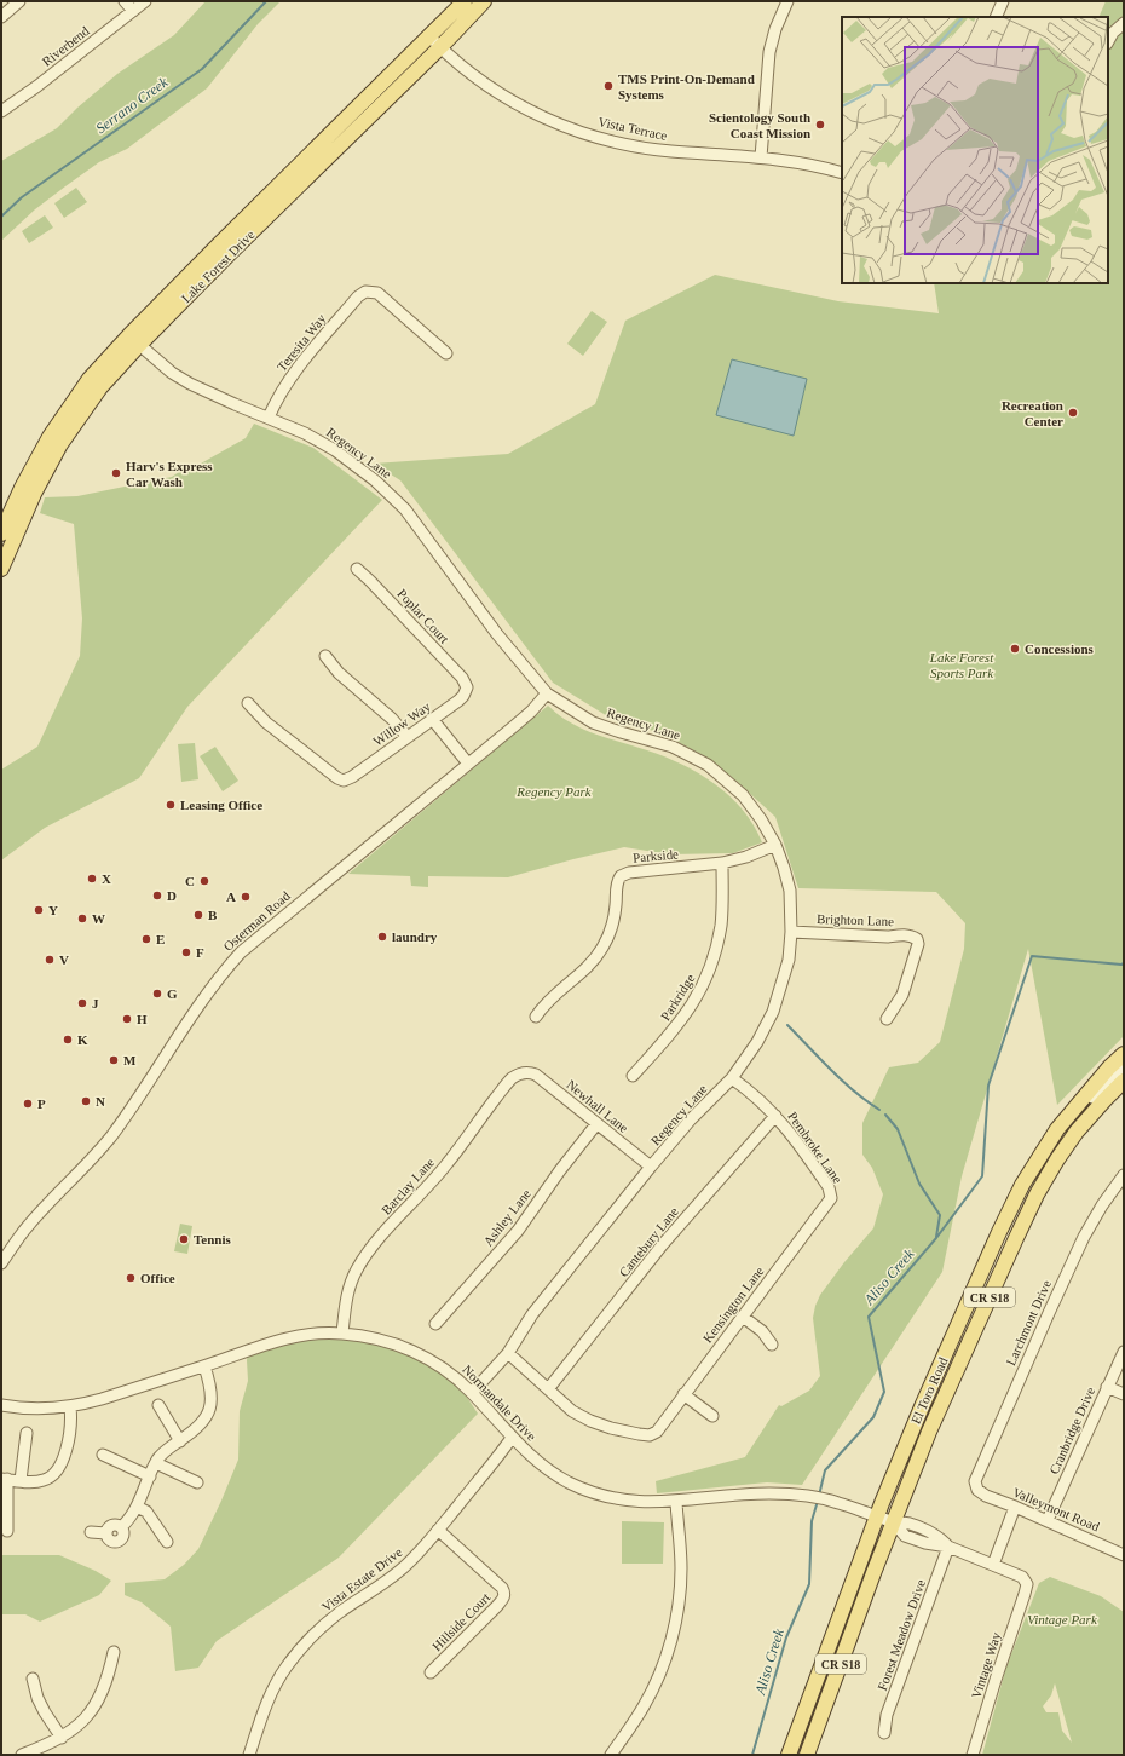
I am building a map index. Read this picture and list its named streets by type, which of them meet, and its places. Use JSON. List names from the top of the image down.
{
  "streets": {
    "main road": ["Lake Forest Drive", "CR S18", "El Toro Road"],
    "street": [
      "Riverbend",
      "Vista Terrace",
      "Teresita Way",
      "Regency Lane",
      "Poplar Court",
      "Willow Way",
      "Parkside",
      "Brighton Lane",
      "Osterman Road",
      "Parkridge",
      "Newhall Lane",
      "Pembroke Lane",
      "Barclay Lane",
      "Ashley Lane",
      "Cantebury Lane",
      "Kensington Lane",
      "Larchmont Drive",
      "Normandale Drive",
      "Cranbridge Drive",
      "Valleymont Road",
      "Vista Estate Drive",
      "Hillside Court",
      "Forest Meadow Drive",
      "Vintage Way"
    ]
  },
  "crossings": [
    ["Vista Terrace", "Lake Forest Drive"],
    ["Lake Forest Drive", "Regency Lane"],
    ["Teresita Way", "Regency Lane"],
    ["Regency Lane", "Parkside"],
    ["Regency Lane", "Brighton Lane"],
    ["Regency Lane", "Osterman Road"],
    ["Regency Lane", "Newhall Lane"],
    ["Regency Lane", "Pembroke Lane"],
    ["Regency Lane", "Normandale Drive"],
    ["Poplar Court", "Willow Way"],
    ["Parkside", "Parkridge"],
    ["Newhall Lane", "Barclay Lane"],
    ["Newhall Lane", "Ashley Lane"],
    ["Pembroke Lane", "Cantebury Lane"],
    ["Pembroke Lane", "Kensington Lane"],
    ["Barclay Lane", "Normandale Drive"],
    ["Cantebury Lane", "Kensington Lane"],
    ["Larchmont Drive", "Valleymont Road"],
    ["El Toro Road", "Normandale Drive"],
    ["Normandale Drive", "Vista Estate Drive"],
    ["Normandale Drive", "Forest Meadow Drive"],
    ["Normandale Drive", "Vintage Way"],
    ["Cranbridge Drive", "Valleymont Road"],
    ["Vista Estate Drive", "Hillside Court"]
  ],
  "water": ["Serrano Creek", "Aliso Creek"],
  "parks": ["Lake Forest Sports Park", "Regency Park", "Vintage Park"],
  "places": [
    "TMS Print-On-Demand Systems",
    "Scientology South Coast Mission",
    "Recreation Center",
    "Harv's Express Car Wash",
    "Concessions",
    "Leasing Office",
    "X",
    "C",
    "D",
    "A",
    "Y",
    "B",
    "W",
    "laundry",
    "E",
    "F",
    "V",
    "G",
    "J",
    "H",
    "K",
    "M",
    "N",
    "P",
    "Tennis",
    "Office"
  ]
}
